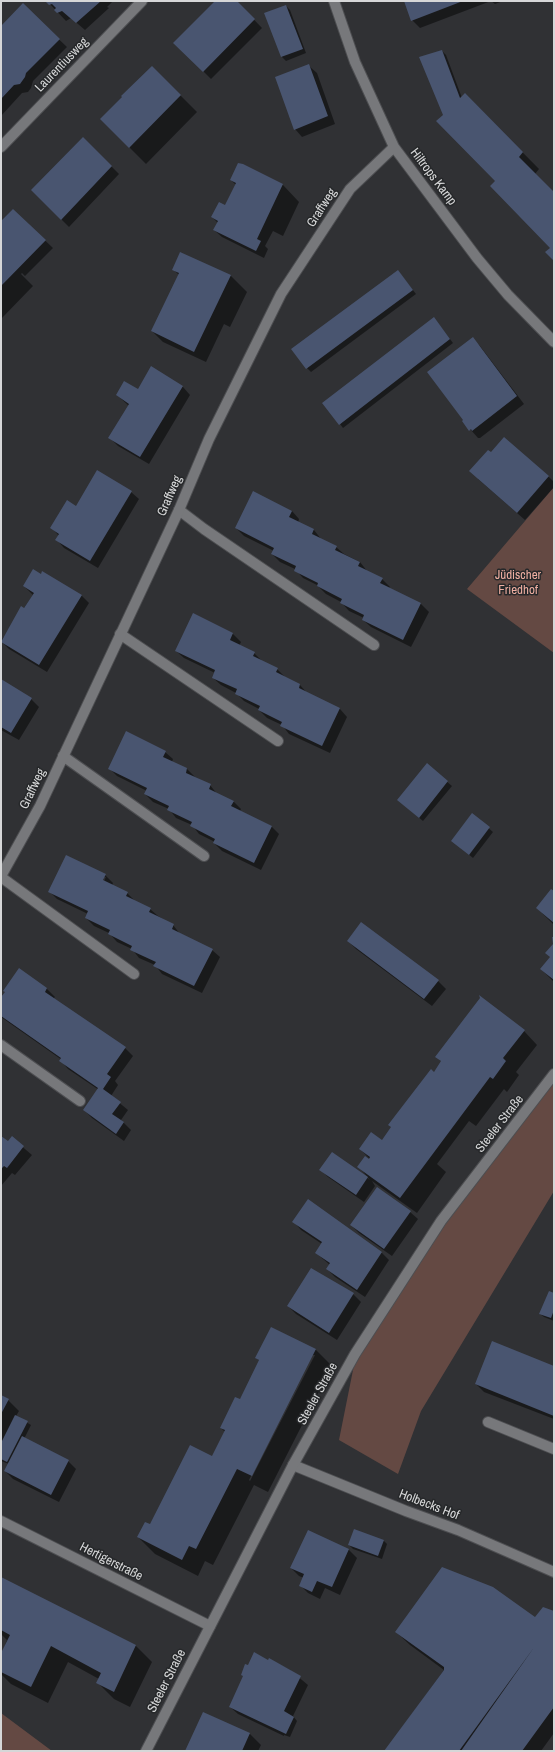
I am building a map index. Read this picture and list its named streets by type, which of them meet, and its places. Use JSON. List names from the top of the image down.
{
  "streets": {
    "street": [
      "Laurentiusweg",
      "Hiltrops Kamp",
      "Graffweg",
      "Steeler Straße",
      "Holbecks Hof",
      "Hertigerstraße"
    ]
  },
  "crossings": [
    ["Hiltrops Kamp", "Graffweg"],
    ["Steeler Straße", "Holbecks Hof"],
    ["Steeler Straße", "Hertigerstraße"]
  ],
  "parks": ["Jüdischer Friedhof"]
}
